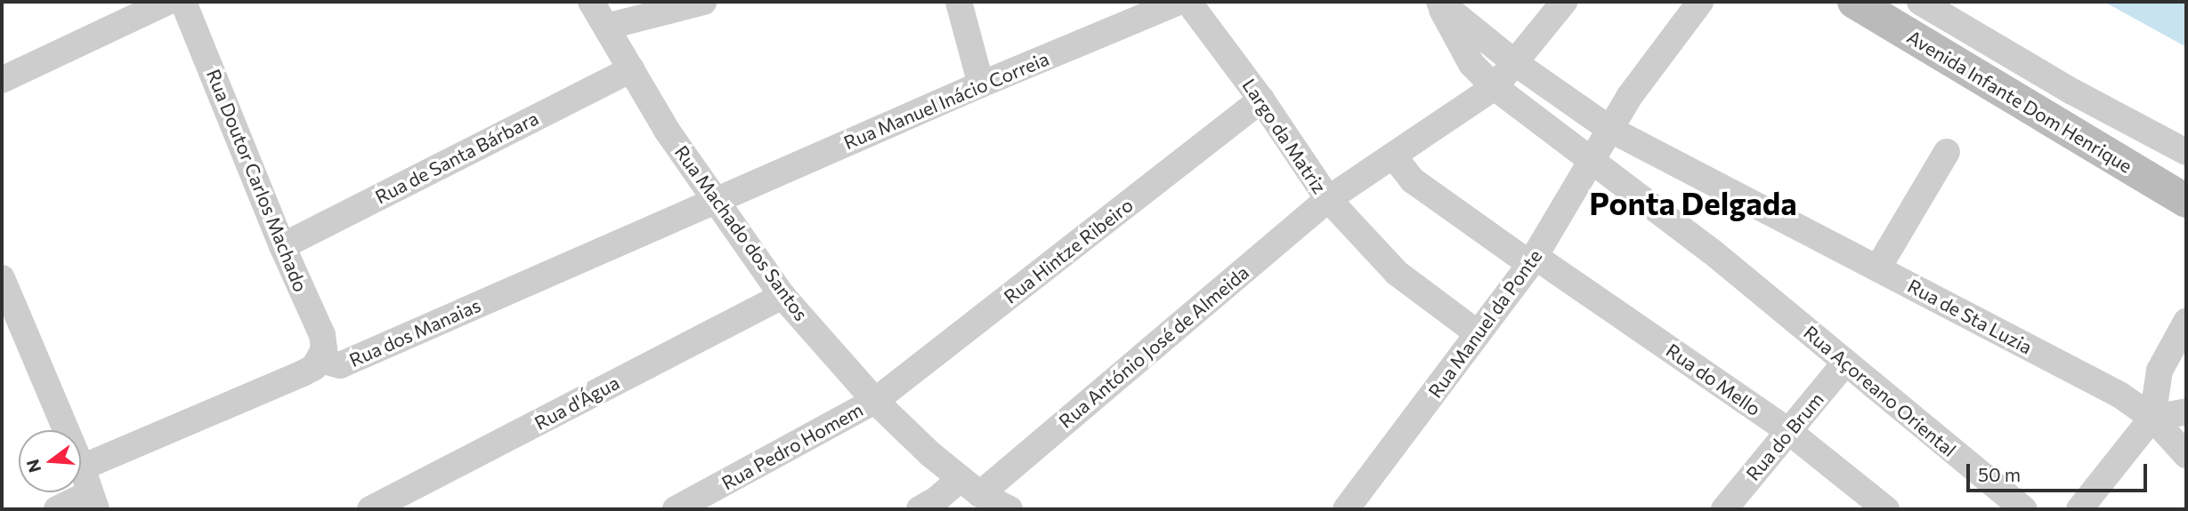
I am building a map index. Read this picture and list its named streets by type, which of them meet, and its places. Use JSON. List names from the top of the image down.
{
  "streets": {
    "main road": ["Avenida Infante Dom Henrique"],
    "street": [
      "Rua Manuel Inácio Correia",
      "Largo da Matriz",
      "Rua de Santa Bárbara",
      "Rua Doutor Carlos Machado",
      "Rua Machado dos Santos",
      "Rua Hintze Ribeiro",
      "Rua de Sta Luzia",
      "Rua Manuel da Ponte",
      "Rua dos Manaias",
      "Rua António José de Almeida",
      "Rua do Mello",
      "Rua Açoreano Oriental",
      "Rua d'Água",
      "Rua do Brum",
      "Rua Pedro Homem"
    ]
  },
  "crossings": [
    ["Rua Manuel Inácio Correia", "Rua Machado dos Santos"],
    ["Rua Manuel Inácio Correia", "Rua dos Manaias"],
    ["Largo da Matriz", "Rua Hintze Ribeiro"],
    ["Largo da Matriz", "Rua de Sta Luzia"],
    ["Largo da Matriz", "Rua António José de Almeida"],
    ["Largo da Matriz", "Rua do Mello"],
    ["Largo da Matriz", "Rua Açoreano Oriental"],
    ["Rua de Santa Bárbara", "Rua Doutor Carlos Machado"],
    ["Rua de Santa Bárbara", "Rua Machado dos Santos"],
    ["Rua Doutor Carlos Machado", "Rua dos Manaias"],
    ["Rua Machado dos Santos", "Rua Hintze Ribeiro"],
    ["Rua Machado dos Santos", "Rua dos Manaias"],
    ["Rua Machado dos Santos", "Rua António José de Almeida"],
    ["Rua Machado dos Santos", "Rua d'Água"],
    ["Rua Machado dos Santos", "Rua Pedro Homem"],
    ["Rua Hintze Ribeiro", "Rua Pedro Homem"],
    ["Rua de Sta Luzia", "Rua Manuel da Ponte"],
    ["Rua Manuel da Ponte", "Rua do Mello"],
    ["Rua Manuel da Ponte", "Rua Açoreano Oriental"],
    ["Rua do Mello", "Rua do Brum"],
    ["Rua Açoreano Oriental", "Rua do Brum"]
  ],
  "districts": ["Ponta Delgada"],
  "scale_bar": "50 m",
  "north": "left"
}
